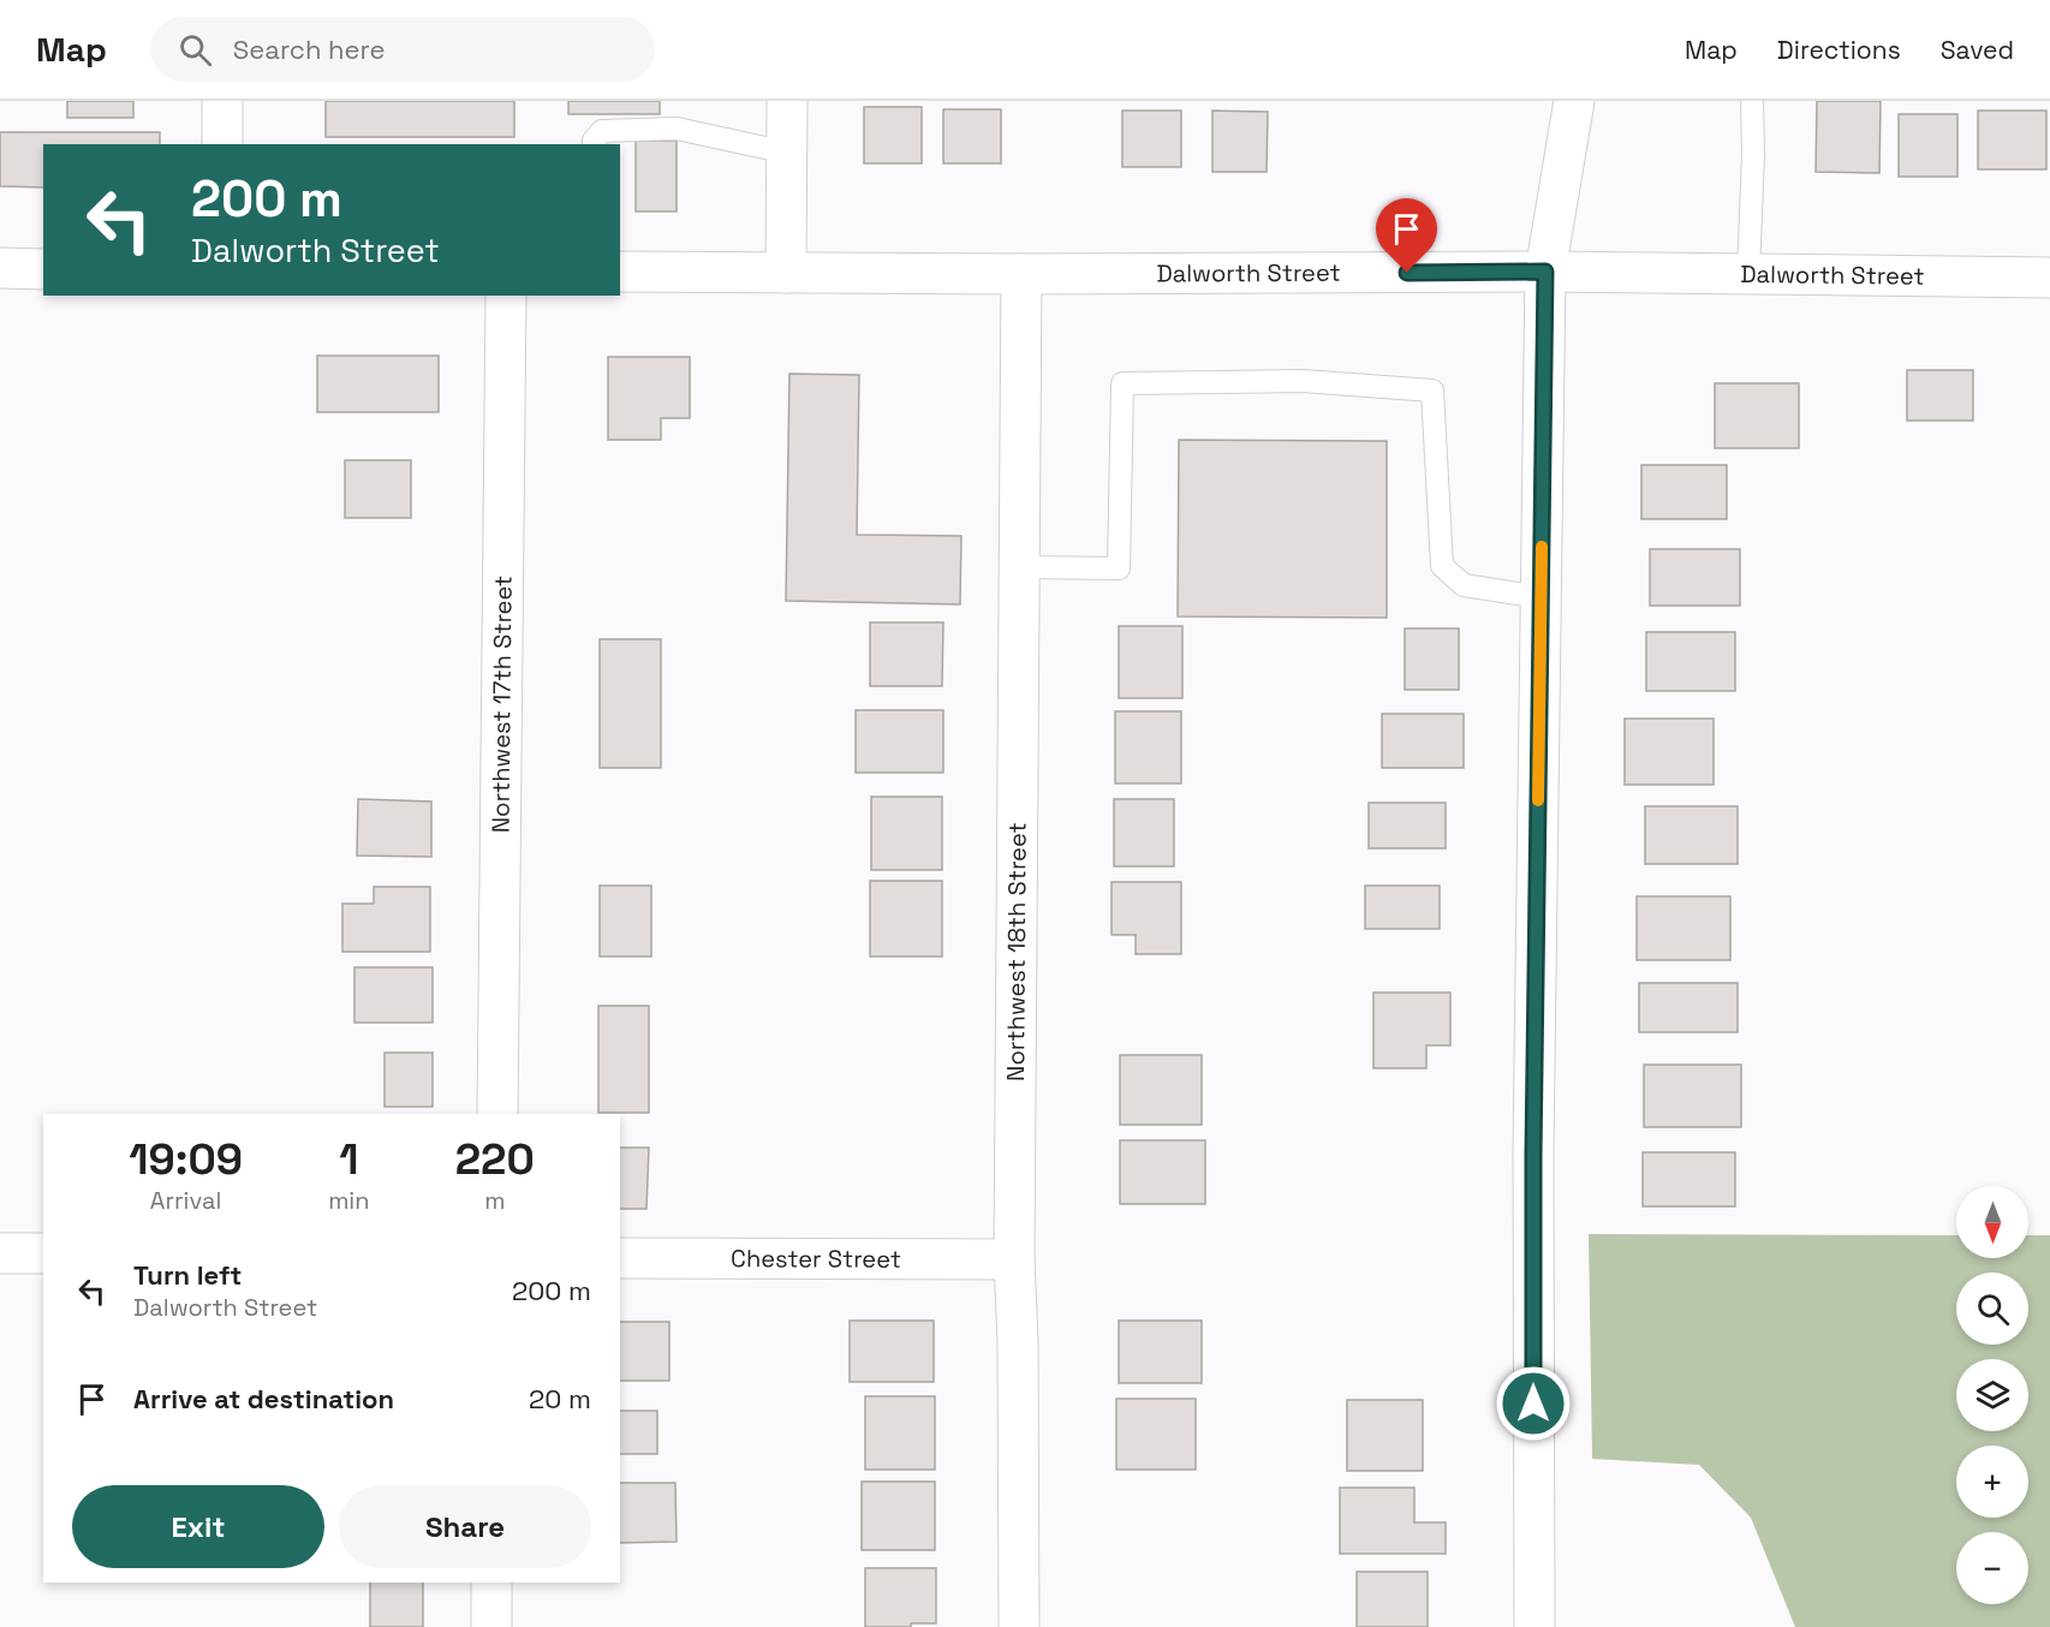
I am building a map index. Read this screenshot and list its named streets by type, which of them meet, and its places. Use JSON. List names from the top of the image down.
{
  "streets": {
    "street": [
      "Dalworth Street",
      "Northwest 17th Street",
      "Northwest 18th Street",
      "Chester Street"
    ]
  },
  "crossings": [
    ["Dalworth Street", "Northwest 18th Street"],
    ["Northwest 18th Street", "Chester Street"]
  ],
  "north": "bottom",
  "page": {
    "header": "Map",
    "search": "Search here",
    "nav": ["Map", "Directions", "Saved"],
    "turn": ["200 m", "Dalworth Street"],
    "eta": [
      "19:09",
      "Arrival",
      "1",
      "min",
      "220",
      "m"
    ],
    "map_buttons": ["+", "−"],
    "list": [
      {
        "name": "Turn left",
        "note": "Dalworth Street",
        "value": "200 m"
      },
      {
        "name": "Arrive at destination",
        "value": "20 m"
      }
    ],
    "buttons": ["Exit", "Share"]
  }
}
